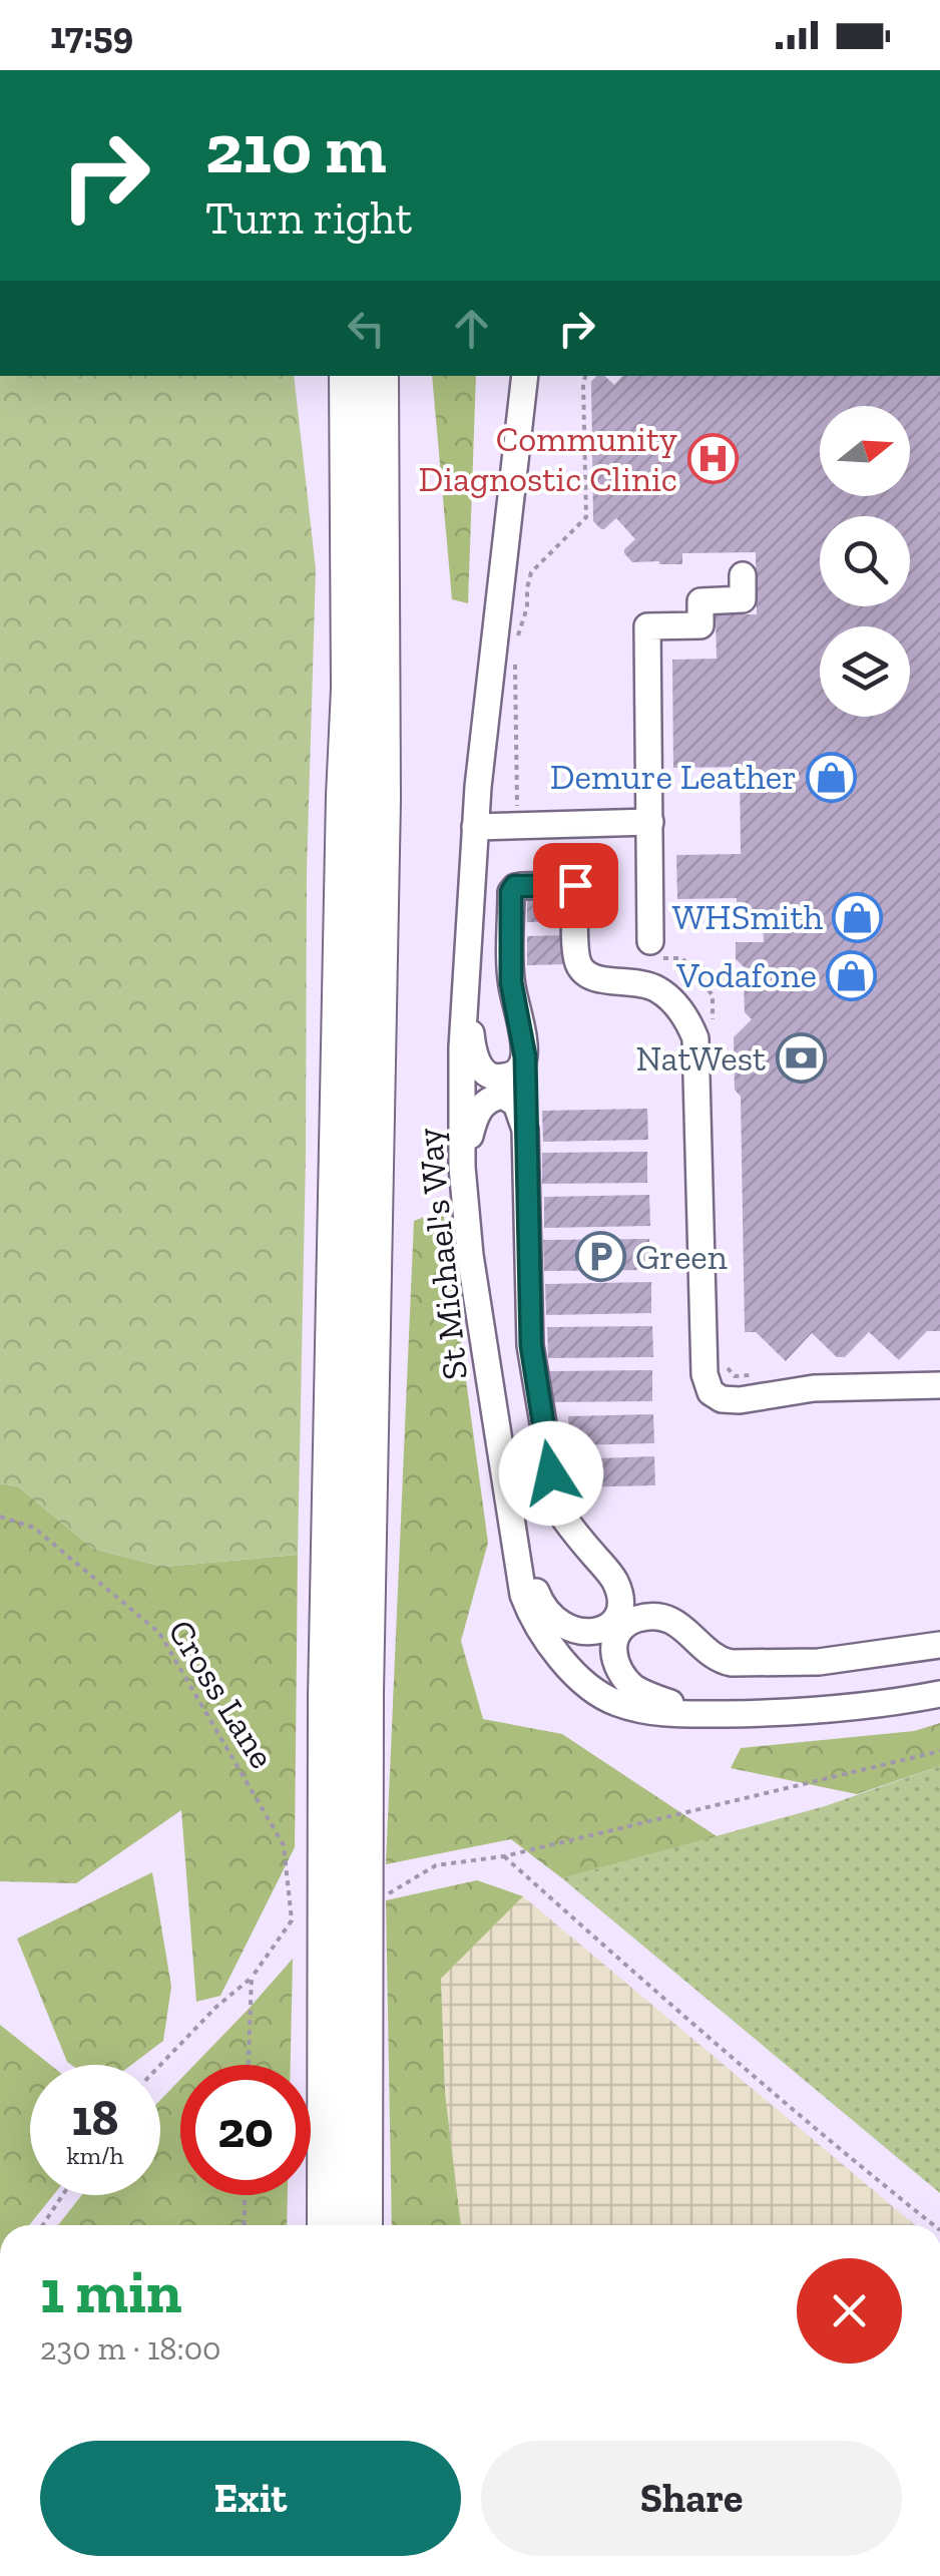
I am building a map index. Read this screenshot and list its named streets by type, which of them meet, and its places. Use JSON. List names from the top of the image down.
{
  "streets": {
    "street": ["St Michael's Way"],
    "path": ["Cross Lane"]
  },
  "places": {
    "hospital": ["Community Diagnostic Clinic"],
    "shop": ["Demure Leather", "WHSmith", "Vodafone"],
    "bank": ["NatWest"],
    "parking": ["Green"]
  },
  "north": "right",
  "page": {
    "status": "17:59",
    "turn": ["210 m", "Turn right"],
    "speed": "18 km/h",
    "limit": "20",
    "heading": ["1 min", "230 m · 18:00"],
    "buttons": ["Exit", "Share"]
  }
}
